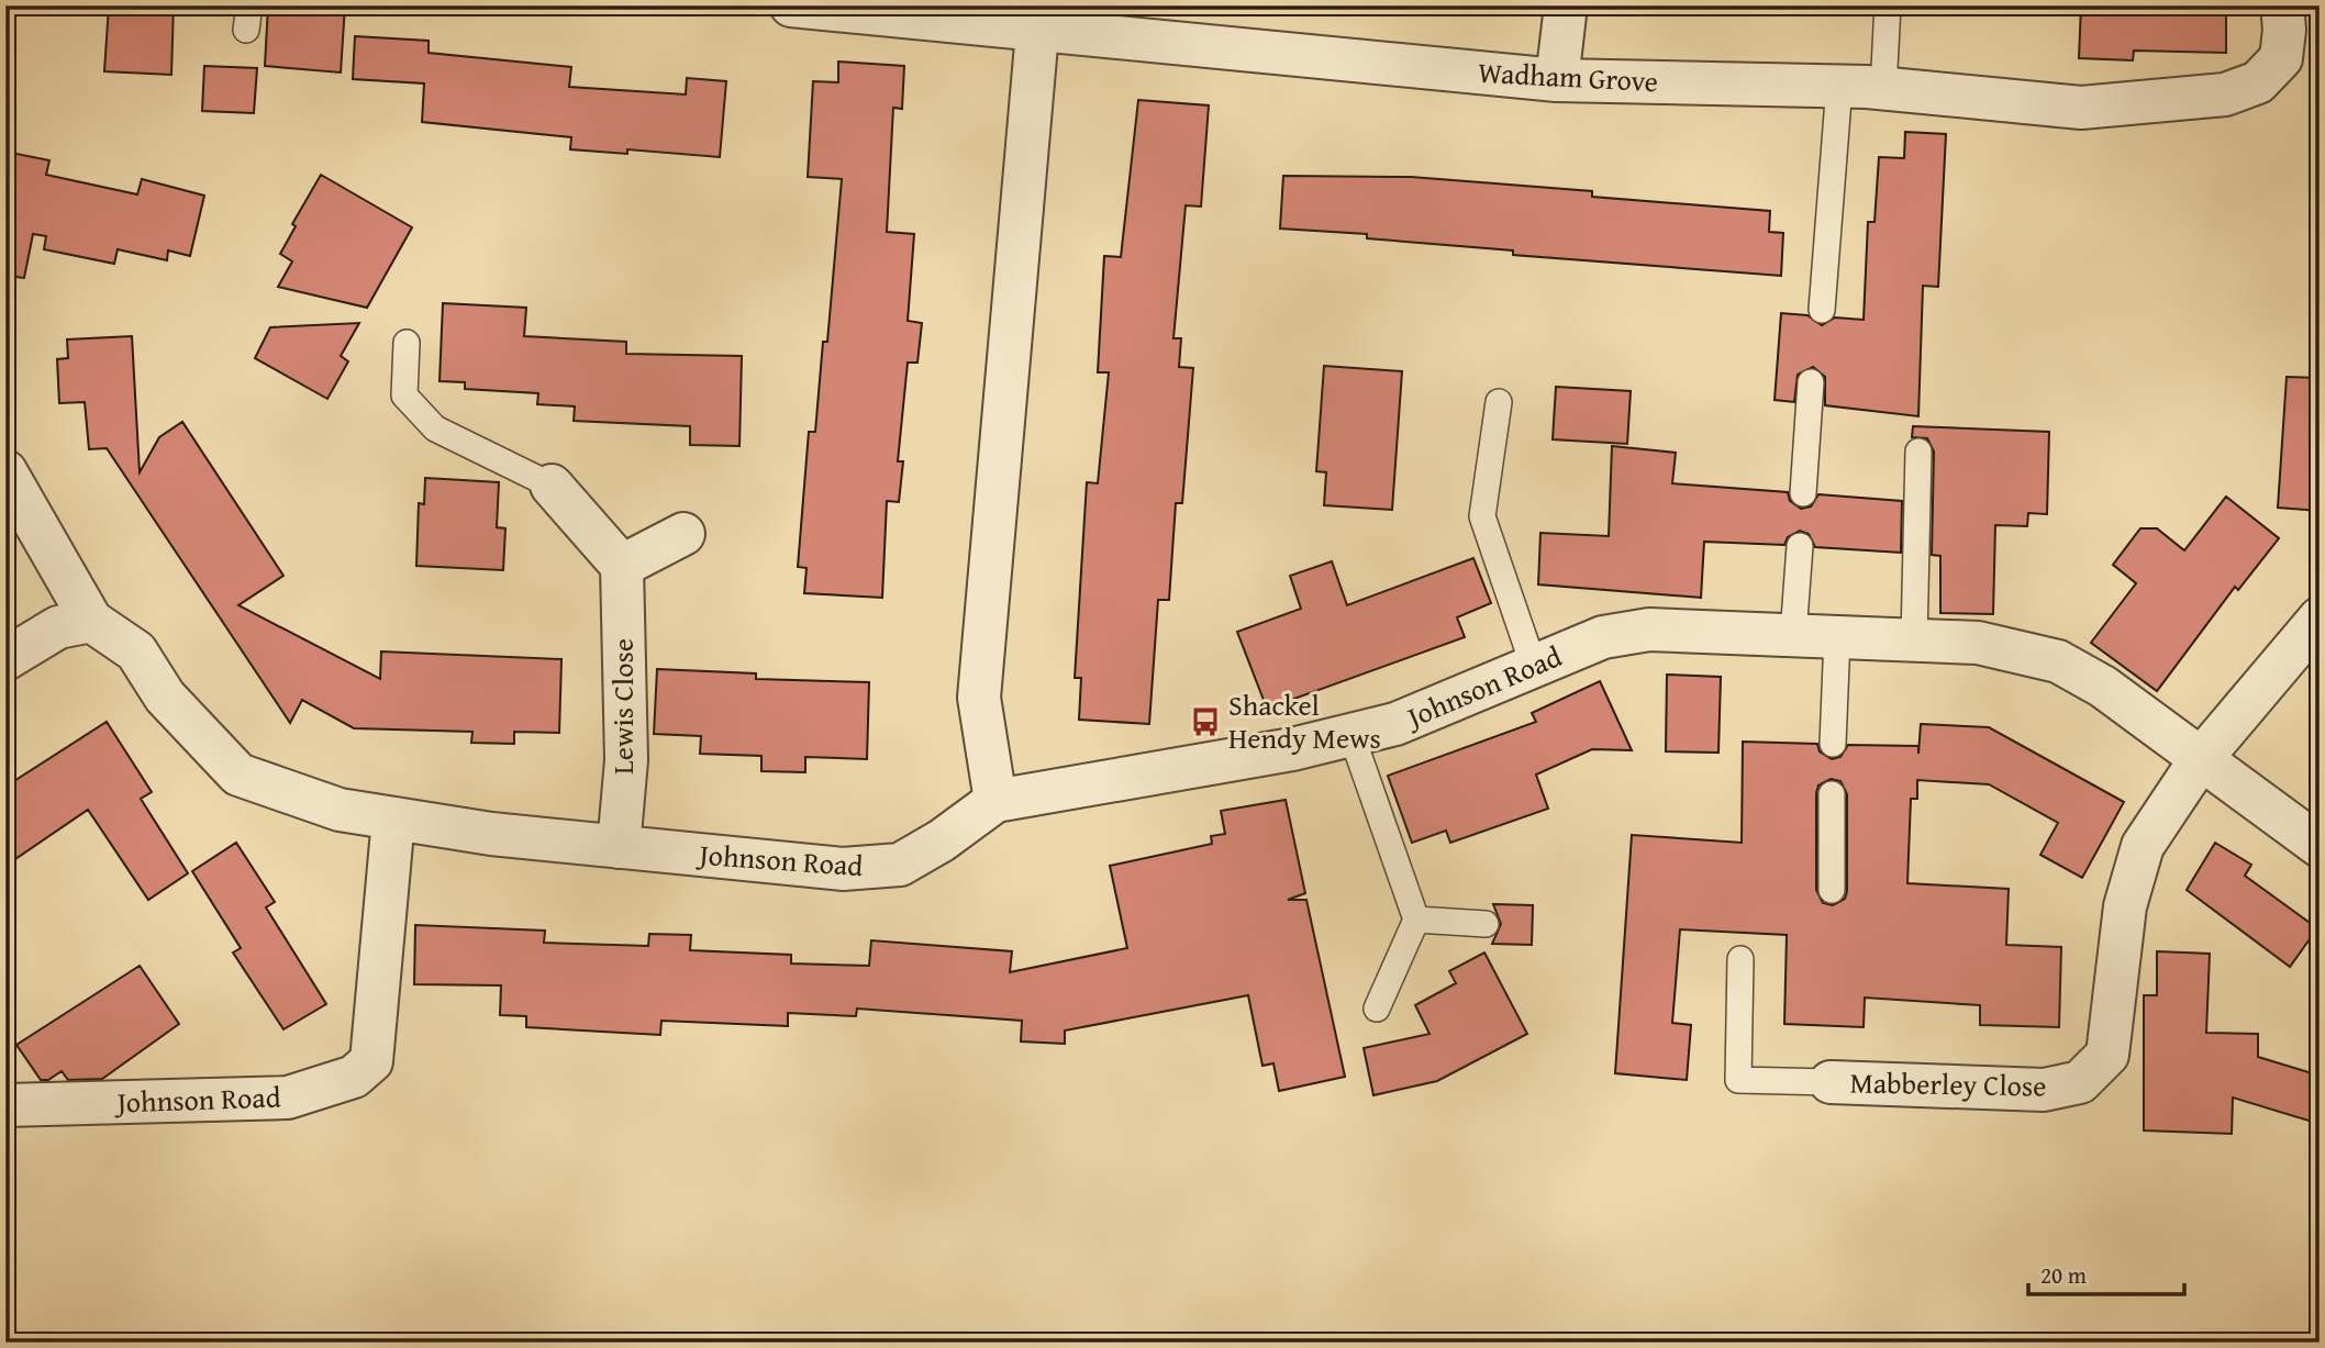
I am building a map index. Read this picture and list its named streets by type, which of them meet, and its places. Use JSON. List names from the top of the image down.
{
  "streets": {
    "street": [
      "Wadham Grove",
      "Johnson Road",
      "Lewis Close",
      "Mabberley Close"
    ]
  },
  "crossings": [
    ["Johnson Road", "Lewis Close"],
    ["Johnson Road", "Mabberley Close"]
  ],
  "places": {
    "bus stop": ["Shackel Hendy Mews"]
  },
  "scale_bar": "20 m"
}
